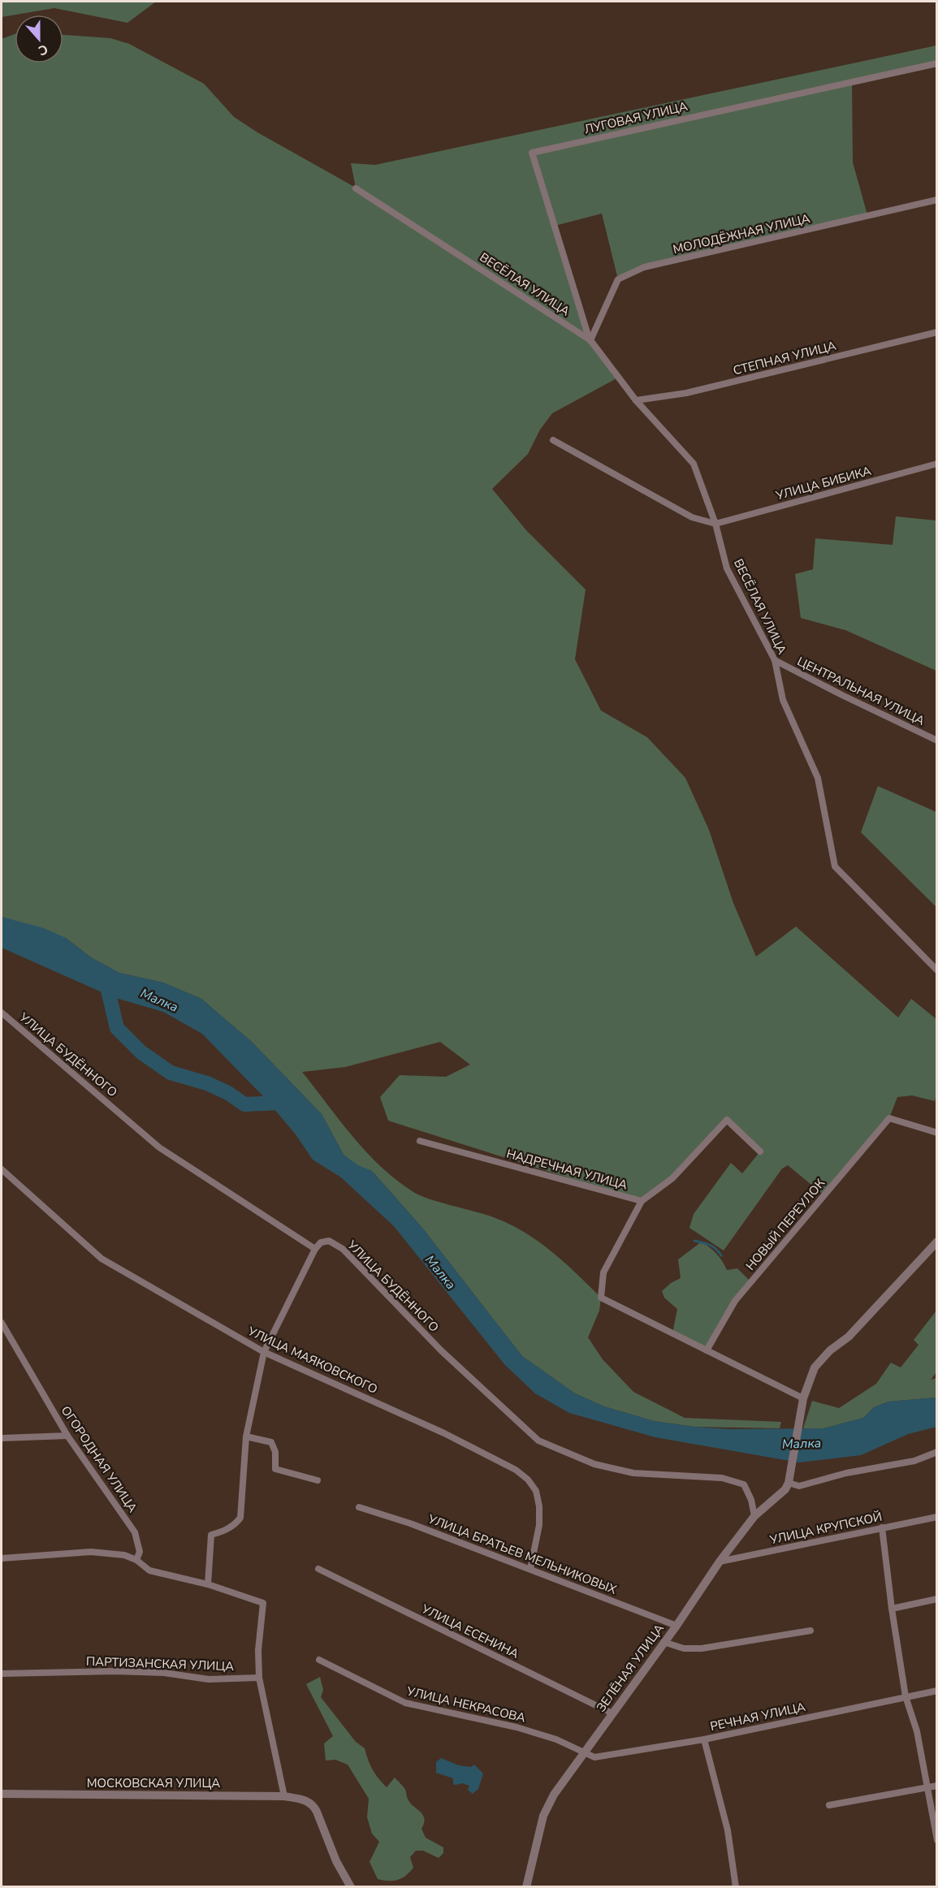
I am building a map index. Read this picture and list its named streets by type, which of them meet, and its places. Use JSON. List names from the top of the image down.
{
  "streets": {
    "street": [
      "ЛУГОВАЯ УЛИЦА",
      "МОЛОДЁЖНАЯ УЛИЦА",
      "ВЕСЁЛАЯ УЛИЦА",
      "СТЕПНАЯ УЛИЦА",
      "УЛИЦА БИБИКА",
      "ЦЕНТРАЛЬНАЯ УЛИЦА",
      "УЛИЦА БУДЁННОГО",
      "НАДРЕЧНАЯ УЛИЦА",
      "НОВЫЙ ПЕРЕУЛОК",
      "УЛИЦА МАЯКОВСКОГО",
      "ОГОРОДНАЯ УЛИЦА",
      "УЛИЦА КРУПСКОЙ",
      "УЛИЦА БРАТЬЕВ МЕЛЬНИКОВЫХ",
      "УЛИЦА ЕСЕНИНА",
      "ПАРТИЗАНСКАЯ УЛИЦА",
      "ЗЕЛЁНАЯ УЛИЦА",
      "УЛИЦА НЕКРАСОВА",
      "РЕЧНАЯ УЛИЦА",
      "МОСКОВСКАЯ УЛИЦА"
    ]
  },
  "crossings": [
    ["ЛУГОВАЯ УЛИЦА", "МОЛОДЁЖНАЯ УЛИЦА"],
    ["ЛУГОВАЯ УЛИЦА", "ВЕСЁЛАЯ УЛИЦА"],
    ["МОЛОДЁЖНАЯ УЛИЦА", "ВЕСЁЛАЯ УЛИЦА"],
    ["ВЕСЁЛАЯ УЛИЦА", "СТЕПНАЯ УЛИЦА"],
    ["ВЕСЁЛАЯ УЛИЦА", "УЛИЦА БИБИКА"],
    ["ВЕСЁЛАЯ УЛИЦА", "ЦЕНТРАЛЬНАЯ УЛИЦА"],
    ["УЛИЦА БУДЁННОГО", "ЗЕЛЁНАЯ УЛИЦА"],
    ["УЛИЦА МАЯКОВСКОГО", "УЛИЦА БРАТЬЕВ МЕЛЬНИКОВЫХ"],
    ["УЛИЦА КРУПСКОЙ", "ЗЕЛЁНАЯ УЛИЦА"],
    ["УЛИЦА БРАТЬЕВ МЕЛЬНИКОВЫХ", "ЗЕЛЁНАЯ УЛИЦА"],
    ["УЛИЦА ЕСЕНИНА", "ЗЕЛЁНАЯ УЛИЦА"],
    ["ЗЕЛЁНАЯ УЛИЦА", "УЛИЦА НЕКРАСОВА"],
    ["ЗЕЛЁНАЯ УЛИЦА", "РЕЧНАЯ УЛИЦА"],
    ["УЛИЦА НЕКРАСОВА", "РЕЧНАЯ УЛИЦА"]
  ],
  "water": ["Малка"],
  "north": "bottom"
}
